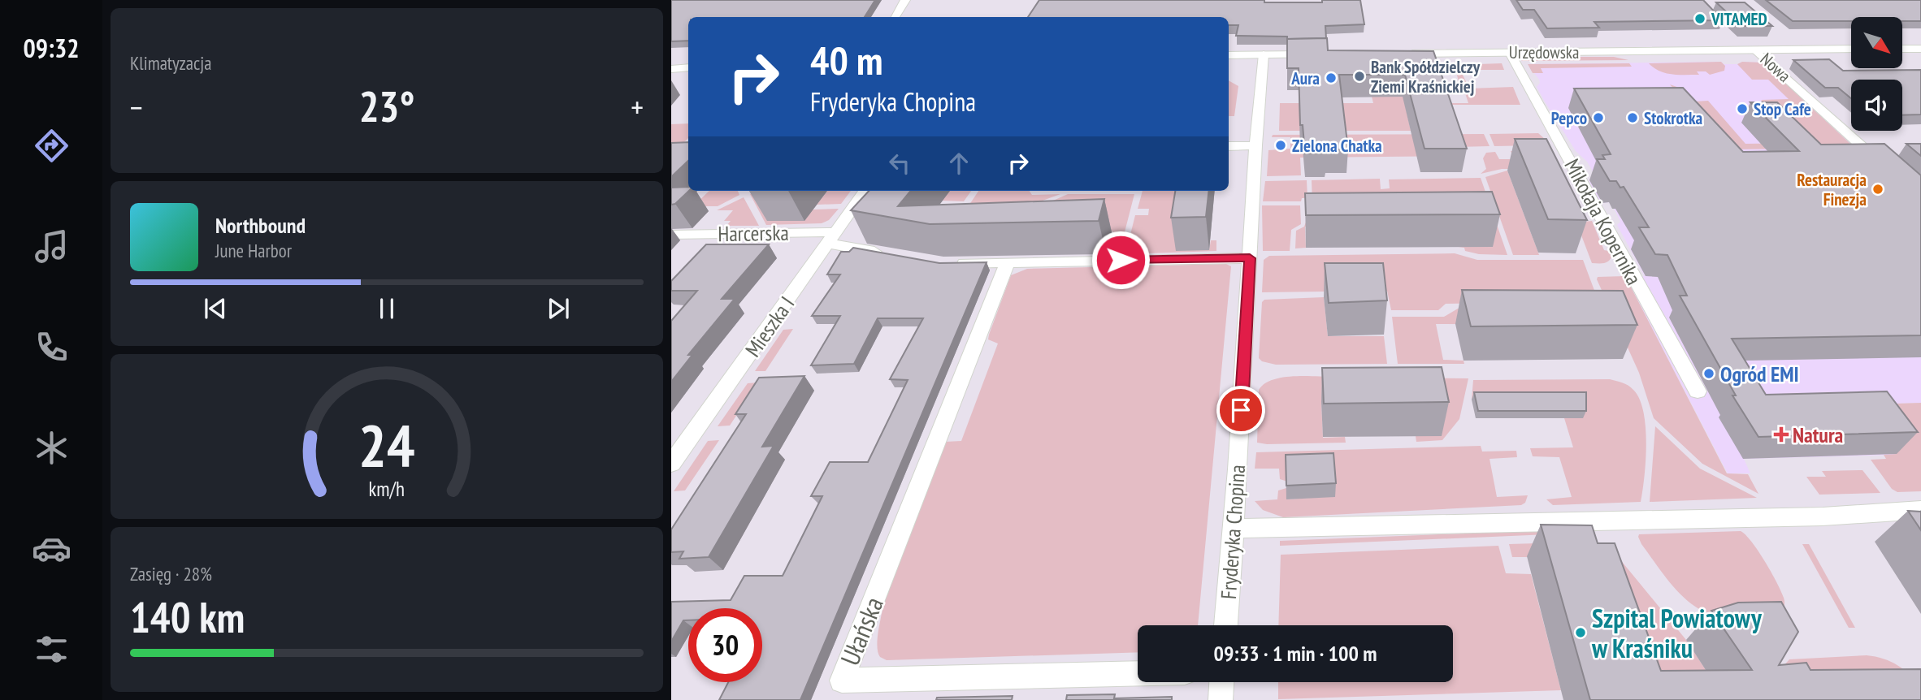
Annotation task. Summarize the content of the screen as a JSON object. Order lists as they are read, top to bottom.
{
  "streets": {
    "street": [
      "Urzędowska",
      "Nowa",
      "Mikołaja Kopernika",
      "Harcerska",
      "Mieszka I",
      "Fryderyka Chopina",
      "Ułańska"
    ]
  },
  "crossings": [
    ["Urzędowska", "Nowa"],
    ["Urzędowska", "Mikołaja Kopernika"],
    ["Harcerska", "Mieszka I"]
  ],
  "places": {
    "other": [
      "VITAMED",
      "Bank Spółdzielczy Ziemi Kraśnickiej",
      "Aura",
      "Stop Cafe",
      "Pepco",
      "Stokrotka",
      "Zielona Chatka",
      "Restauracja Finezja",
      "Ogród EMI",
      "Szpital Powiatowy w Kraśniku"
    ],
    "health": ["Natura"]
  },
  "north": "bottom right",
  "page": {
    "tabs": "09:32",
    "tile": [
      "Klimatyzacja",
      ["Zasięg · 28%", "140 km"]
    ],
    "turn": ["40 m", "Fryderyka Chopina"],
    "heat": ["−", "23°", "+"],
    "song": ["Northbound", "June Harbor"],
    "limit": "30",
    "trip": "09:33 · 1 min · 100 m",
    "gauge": ["24", "km/h"]
  }
}
